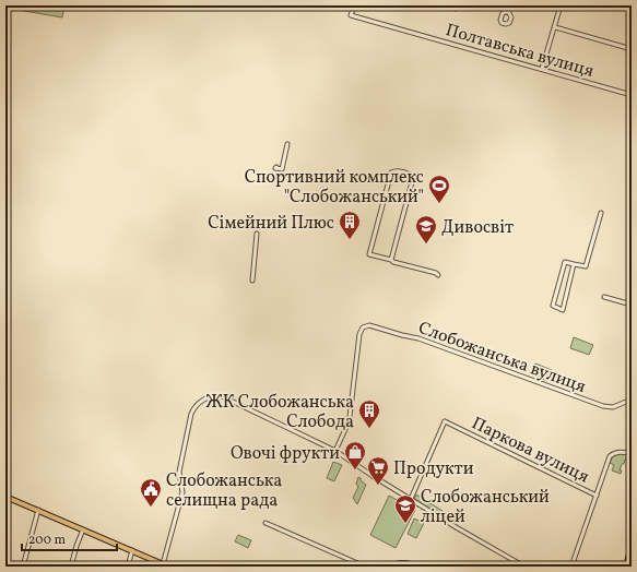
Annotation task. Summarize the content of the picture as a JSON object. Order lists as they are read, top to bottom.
{
  "streets": {
    "street": ["Полтавська вулиця", "Слобожанська вулиця", "Паркова вулиця"]
  },
  "places": {
    "sports": ["Спортивний комплекс \"Слобожанський\""],
    "building": ["Сімейний Плюс", "ЖК Слобожанська Слобода"],
    "school or university": ["Дивосвіт", "Слобожанський ліцей"],
    "shop": ["Овочі фрукти"],
    "supermarket": ["Продукти"],
    "public building": ["Слобожанська селищна рада"]
  },
  "scale_bar": "200 m"
}
